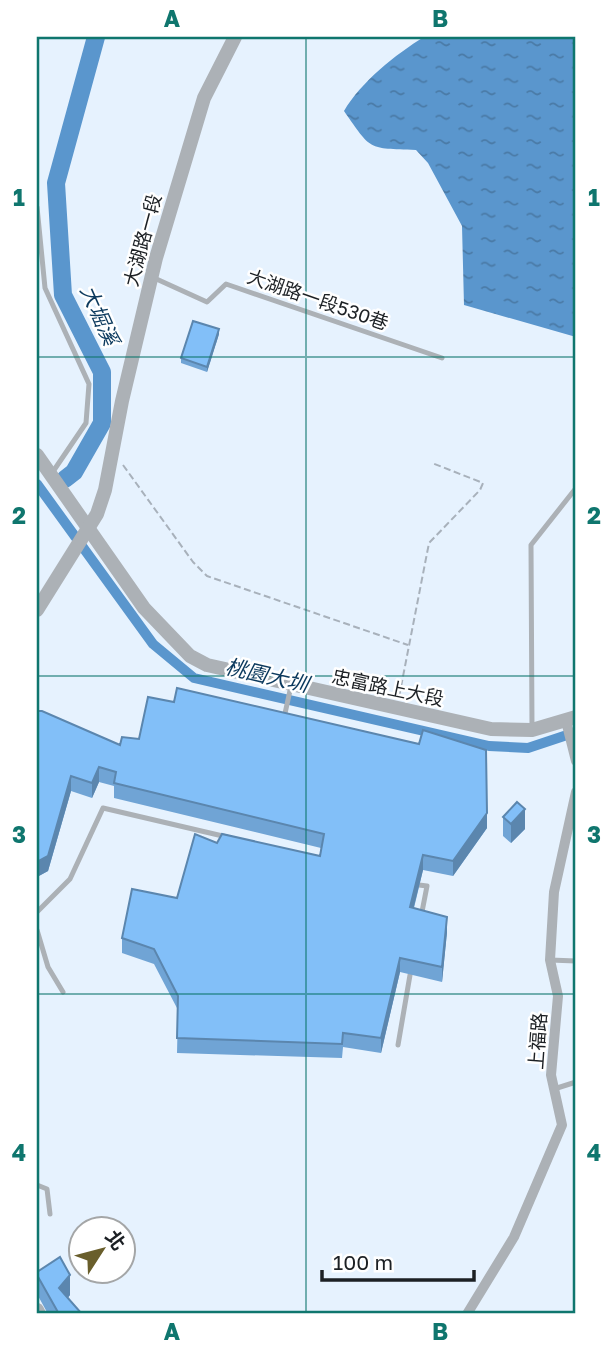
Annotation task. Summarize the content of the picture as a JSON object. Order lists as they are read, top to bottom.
{
  "streets": {
    "street": ["大湖路一段", "忠富路上大段", "上福路"],
    "lane": ["大湖路一段530巷"]
  },
  "crossings": [
    ["大湖路一段", "大湖路一段530巷"],
    ["大湖路一段", "忠富路上大段"]
  ],
  "water": ["大堀溪", "桃園大圳"],
  "scale_bar": "100 m",
  "north": "top right",
  "grid": {
    "columns": ["A", "B"],
    "rows": [
      "1",
      "2",
      "3",
      "4"
    ]
  }
}
